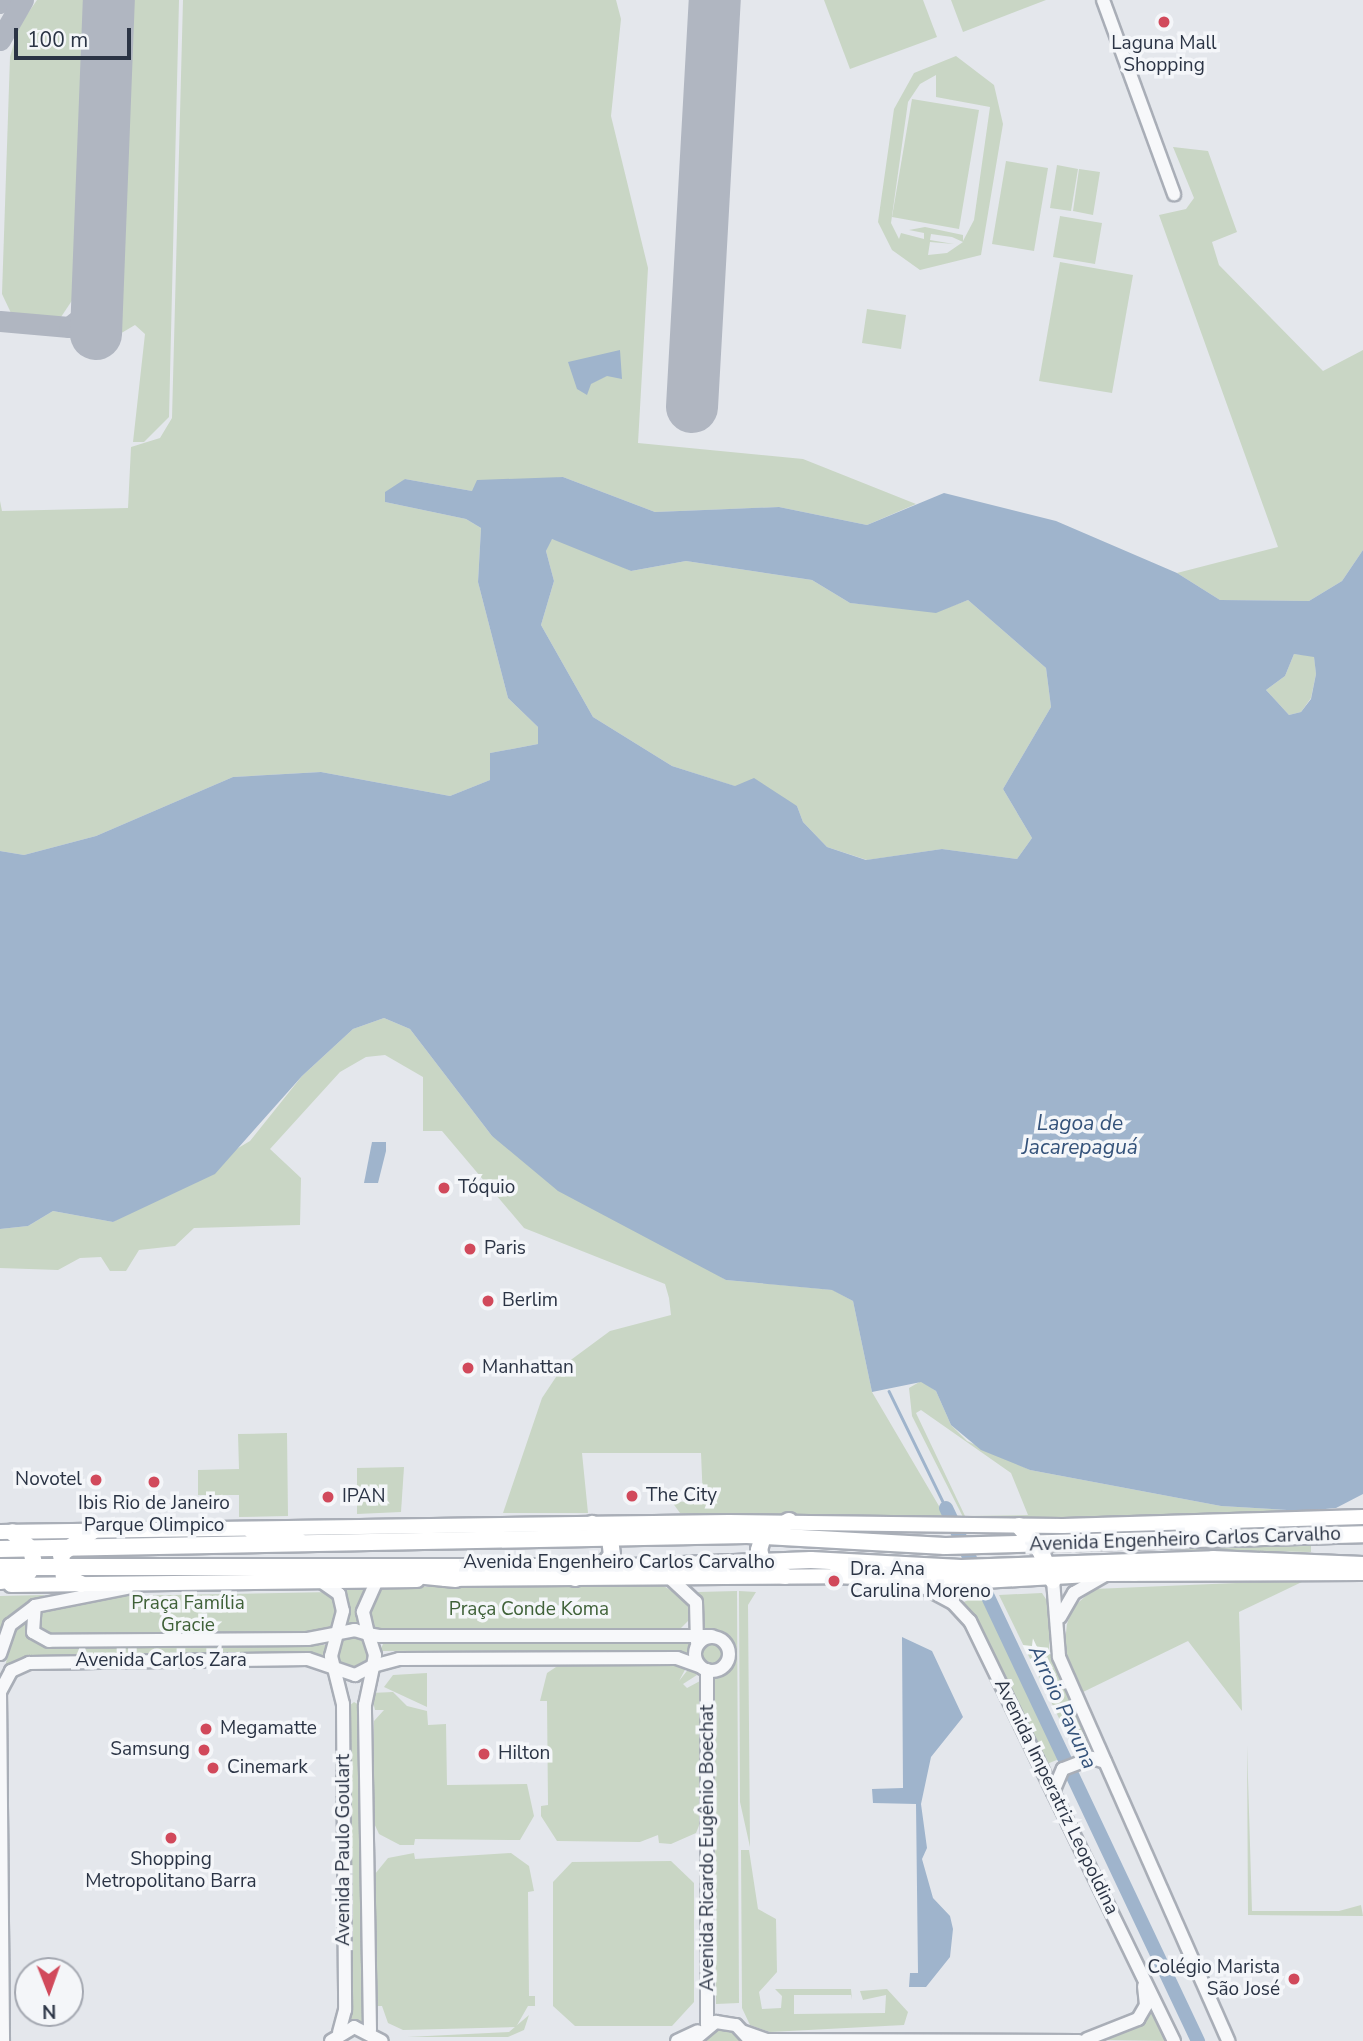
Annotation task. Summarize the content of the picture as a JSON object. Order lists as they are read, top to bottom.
{
  "streets": {
    "highway": ["Avenida Engenheiro Carlos Carvalho"],
    "street": [
      "Avenida Carlos Zara",
      "Avenida Imperatriz Leopoldina",
      "Avenida Ricardo Eugênio Boechat",
      "Avenida Paulo Goulart"
    ]
  },
  "crossings": [
    ["Avenida Engenheiro Carlos Carvalho", "Avenida Imperatriz Leopoldina"],
    ["Avenida Carlos Zara", "Avenida Paulo Goulart"]
  ],
  "water": ["Lagoa de Jacarepaguá", "Arroio Pavuna"],
  "parks": ["Praça Família Gracie", "Praça Conde Koma"],
  "places": [
    "Laguna Mall Shopping",
    "Tóquio",
    "Paris",
    "Berlim",
    "Manhattan",
    "Novotel",
    "Ibis Rio de Janeiro Parque Olimpico",
    "The City",
    "IPAN",
    "Dra. Ana Carulina Moreno",
    "Megamatte",
    "Samsung",
    "Hilton",
    "Cinemark",
    "Shopping Metropolitano Barra",
    "Colégio Marista São José"
  ],
  "scale_bar": "100 m",
  "north": "bottom"
}
